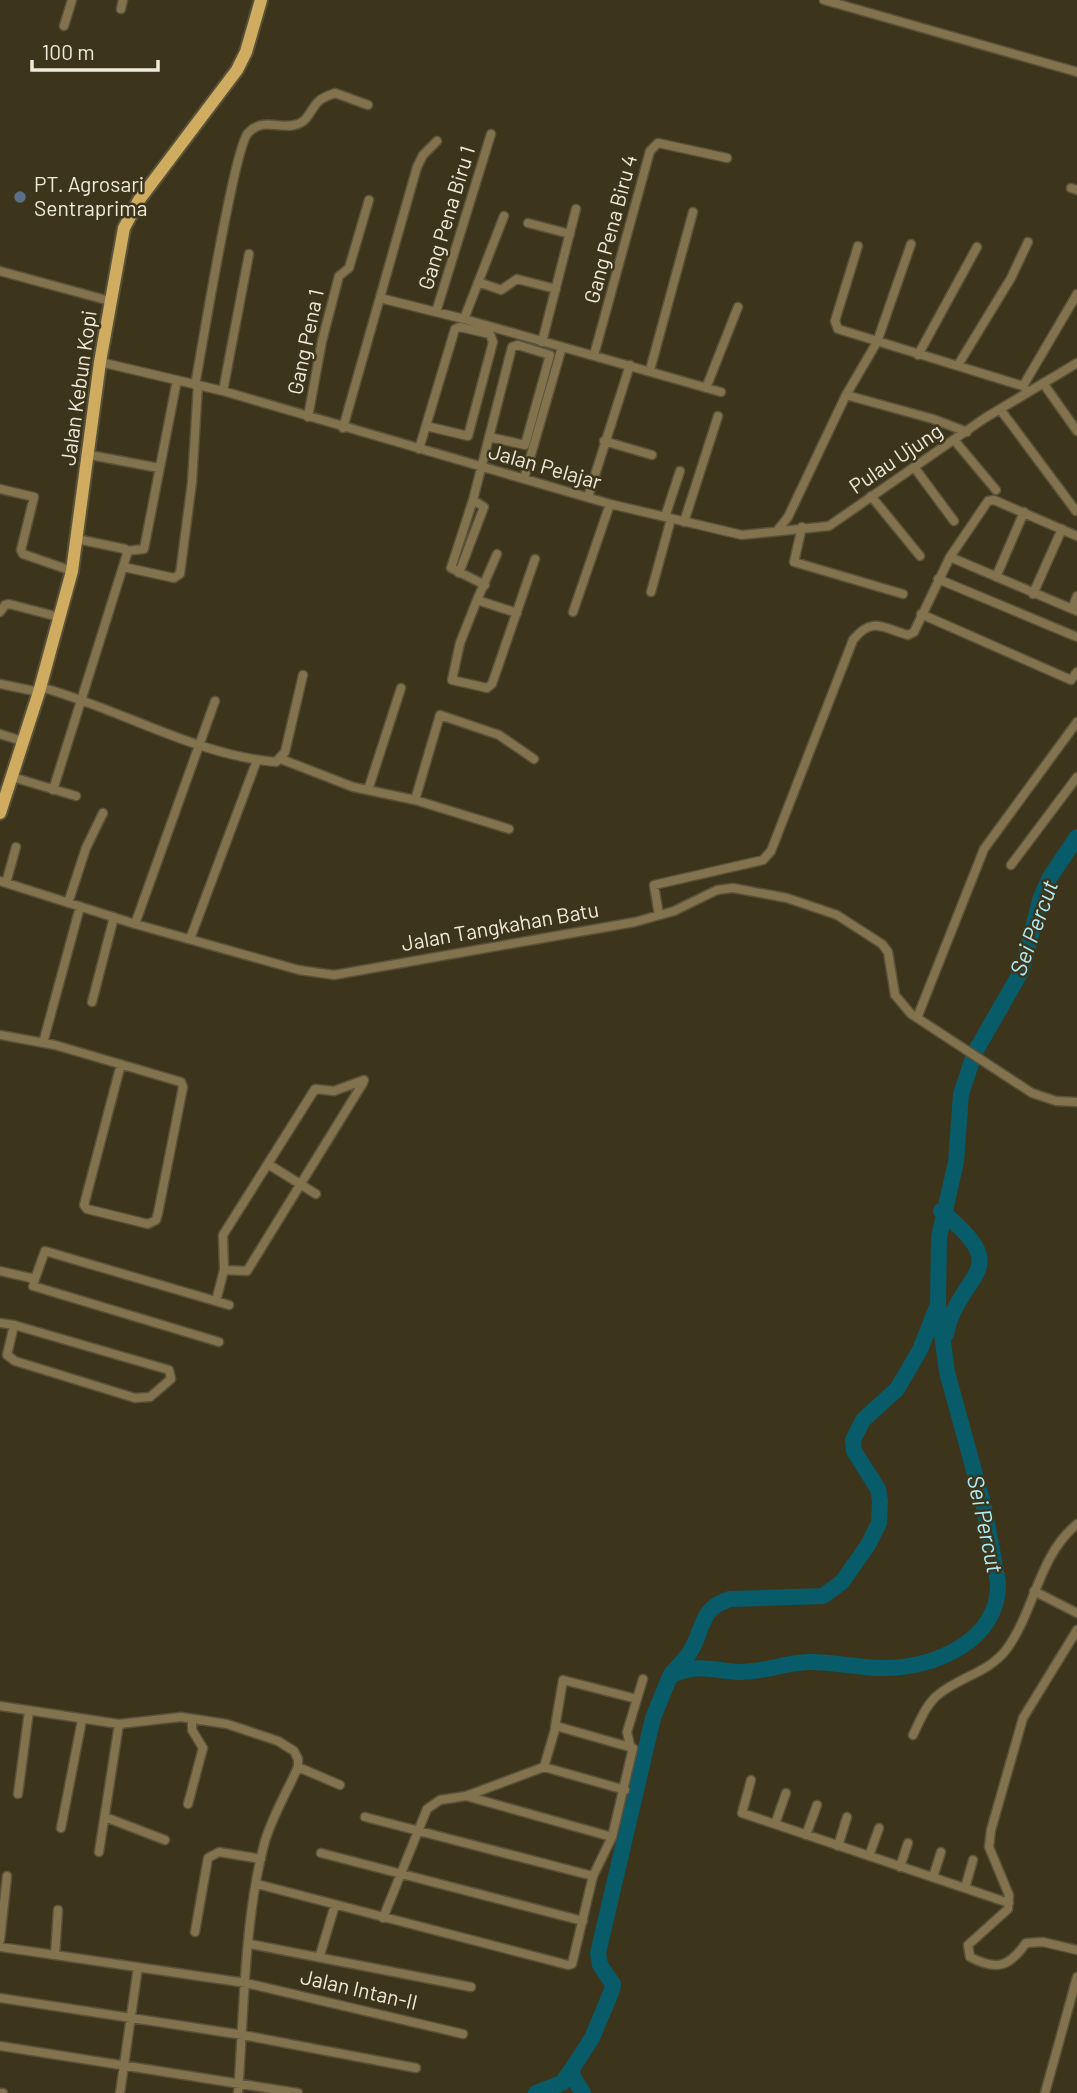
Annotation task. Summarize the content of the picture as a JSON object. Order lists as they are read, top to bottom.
{
  "streets": {
    "main road": ["Jalan Kebun Kopi"],
    "street": [
      "Gang Pena Biru 1",
      "Gang Pena Biru 4",
      "Gang Pena 1",
      "Pulau Ujung",
      "Jalan Pelajar",
      "Jalan Tangkahan Batu",
      "Jalan Intan-II"
    ]
  },
  "crossings": [
    ["Gang Pena 1", "Jalan Pelajar"],
    ["Jalan Kebun Kopi", "Jalan Pelajar"],
    ["Pulau Ujung", "Jalan Pelajar"]
  ],
  "water": ["Sei Percut"],
  "places": ["PT. Agrosari Sentraprima"],
  "scale_bar": "100 m"
}
